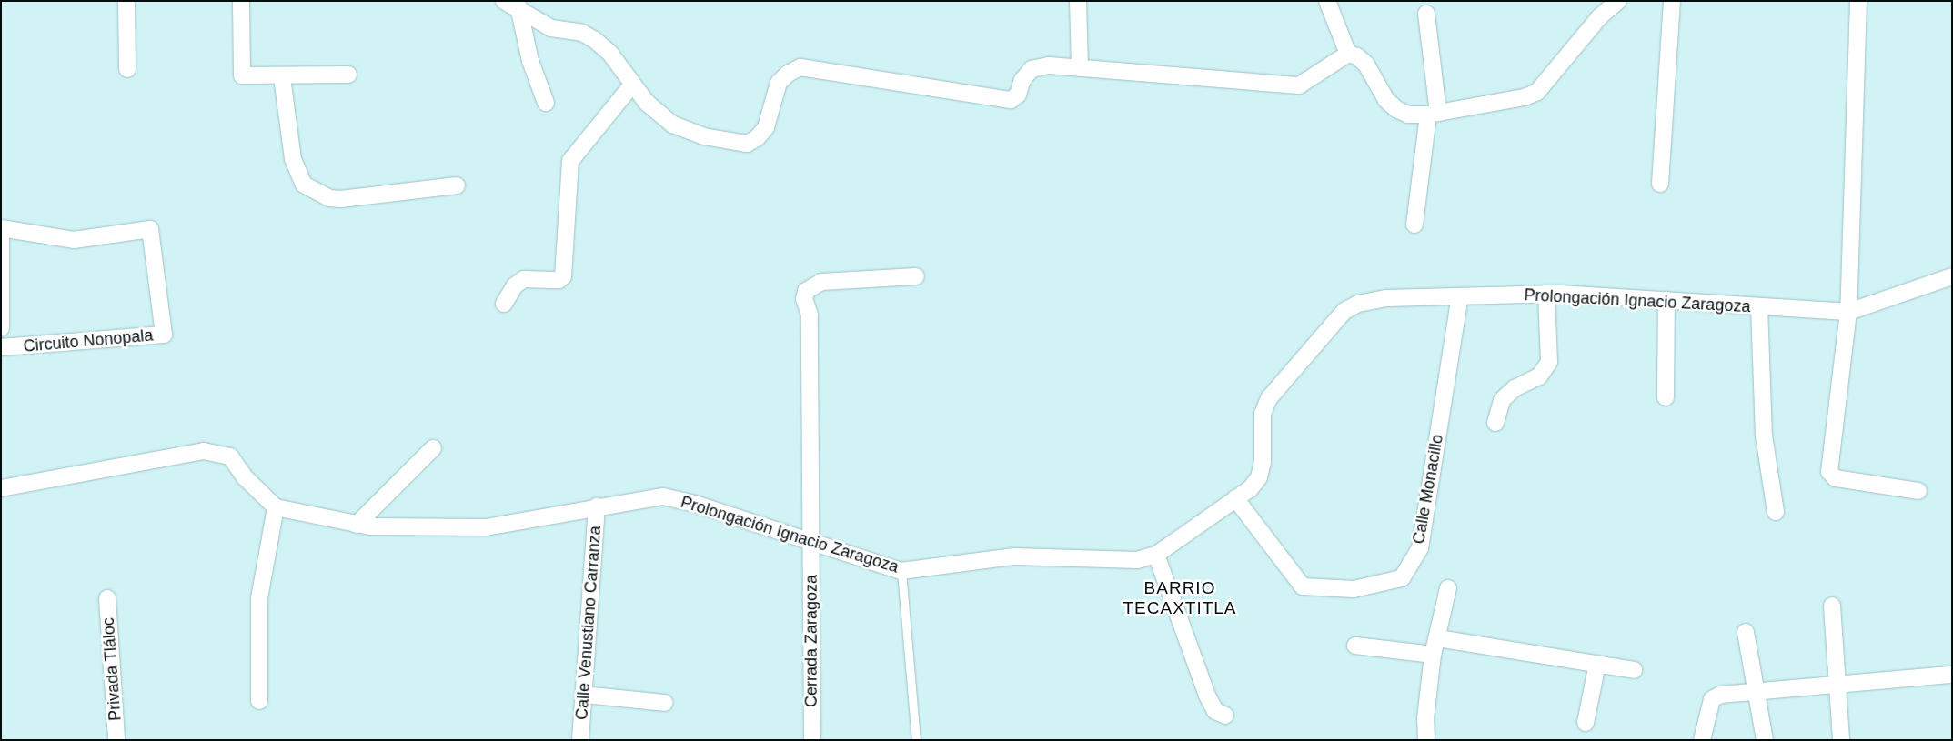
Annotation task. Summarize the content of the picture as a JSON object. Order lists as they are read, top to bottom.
{
  "streets": {
    "street": [
      "Prolongación Ignacio Zaragoza",
      "Circuito Nonopala",
      "Calle Monacillo",
      "Calle Venustiano Carranza",
      "Cerrada Zaragoza",
      "Privada Tláloc"
    ]
  },
  "crossings": [
    ["Prolongación Ignacio Zaragoza", "Calle Monacillo"],
    ["Prolongación Ignacio Zaragoza", "Calle Venustiano Carranza"],
    ["Prolongación Ignacio Zaragoza", "Cerrada Zaragoza"]
  ],
  "districts": ["BARRIO TECAXTITLA"]
}
